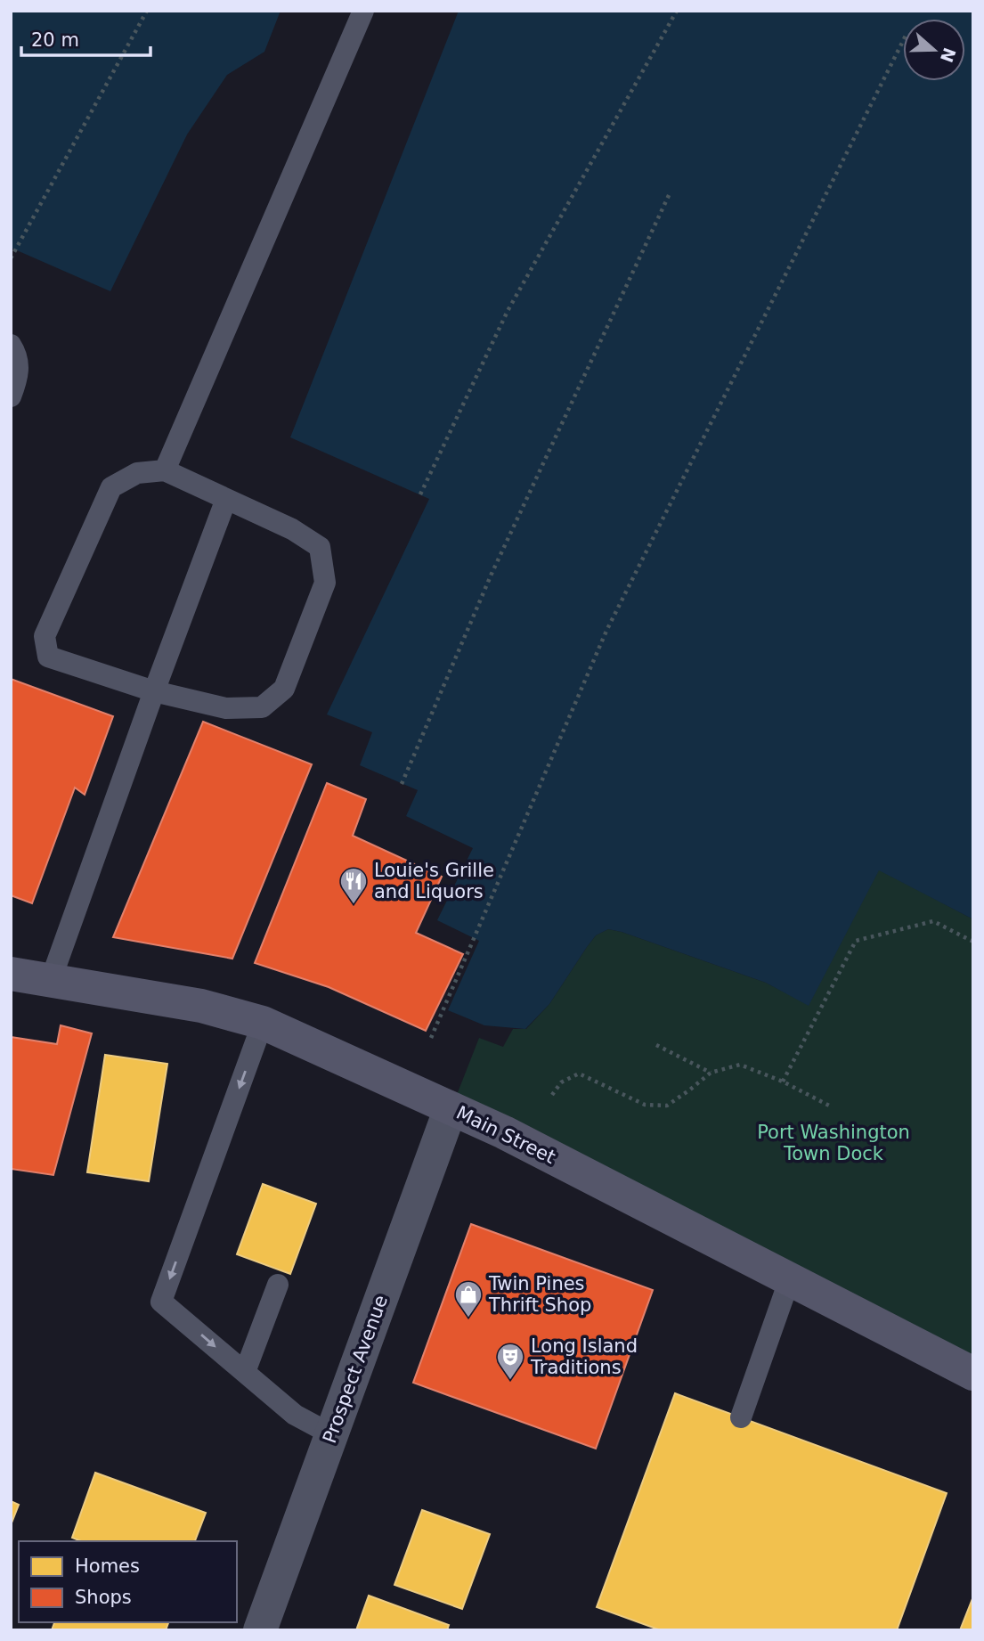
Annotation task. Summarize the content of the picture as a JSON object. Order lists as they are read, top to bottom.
{
  "streets": {
    "main road": ["Main Street"],
    "street": ["Prospect Avenue"]
  },
  "crossings": [
    ["Main Street", "Prospect Avenue"]
  ],
  "parks": ["Port Washington Town Dock"],
  "places": {
    "restaurant": ["Louie's Grille and Liquors"],
    "shop": ["Twin Pines Thrift Shop"],
    "theatre": ["Long Island Traditions"]
  },
  "legend": ["Homes", "Shops"],
  "scale_bar": "20 m",
  "north": "right"
}
